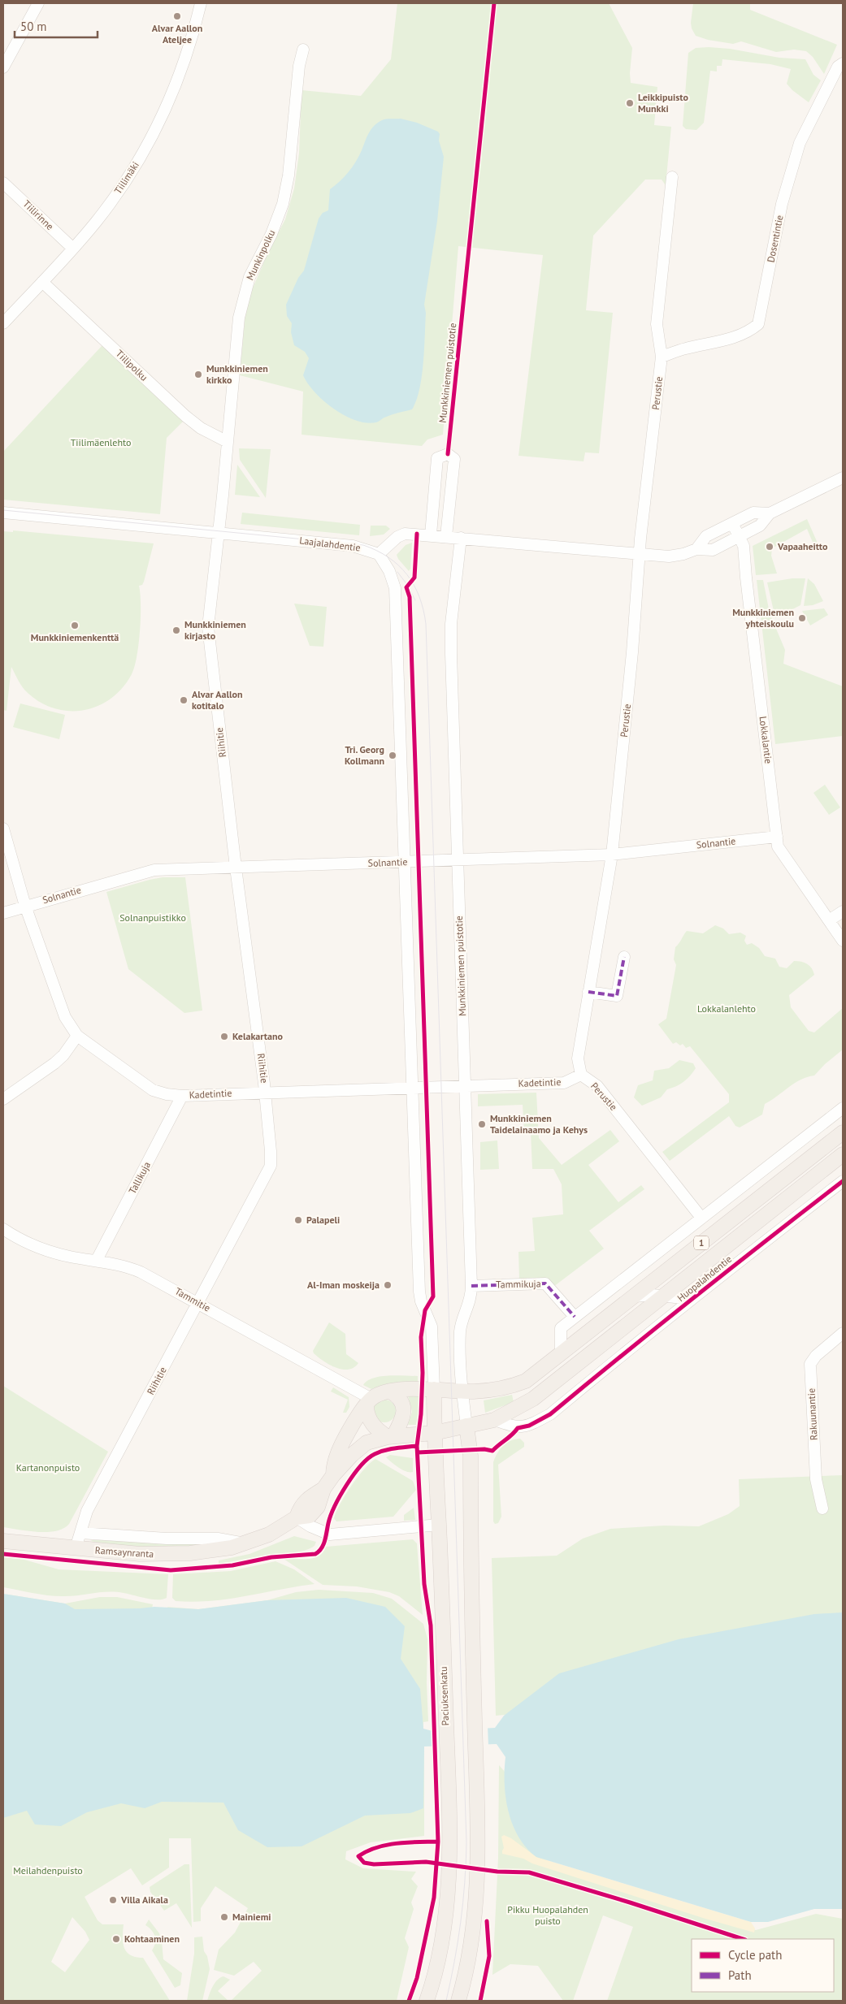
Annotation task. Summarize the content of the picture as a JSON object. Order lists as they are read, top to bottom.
{
  "streets": {
    "main road": [
      "1",
      "Huopalahdentie",
      "Ramsaynranta",
      "Paciuksenkatu"
    ],
    "street": [
      "Tiilimäki",
      "Tiilirinne",
      "Dosentintie",
      "Munkinpolku",
      "Tiilipolku",
      "Munkkiniemen puistotie",
      "Perustie",
      "Laajalahdentie",
      "Lokkalantie",
      "Riihitie",
      "Solnantie",
      "Kadetintie",
      "Tallikuja",
      "Tammikuja",
      "Tammitie",
      "Rakuunantie"
    ]
  },
  "crossings": [
    ["Tiilimäki", "Tiilirinne"],
    ["Tiilimäki", "Tiilipolku"],
    ["Dosentintie", "Perustie"],
    ["Munkinpolku", "Tiilipolku"],
    ["Munkinpolku", "Laajalahdentie"],
    ["Munkinpolku", "Riihitie"],
    ["Munkkiniemen puistotie", "Solnantie"],
    ["Munkkiniemen puistotie", "Kadetintie"],
    ["Munkkiniemen puistotie", "1"],
    ["Munkkiniemen puistotie", "Tammikuja"],
    ["Perustie", "Solnantie"],
    ["Perustie", "Kadetintie"],
    ["Laajalahdentie", "Riihitie"],
    ["Lokkalantie", "Solnantie"],
    ["Riihitie", "Solnantie"],
    ["Riihitie", "Kadetintie"],
    ["Riihitie", "Tammitie"],
    ["Riihitie", "Ramsaynranta"],
    ["Solnantie", "Kadetintie"],
    ["Kadetintie", "Tallikuja"],
    ["Tallikuja", "Tammitie"],
    ["1", "Huopalahdentie"],
    ["Huopalahdentie", "Ramsaynranta"],
    ["Huopalahdentie", "Paciuksenkatu"],
    ["Tammitie", "Ramsaynranta"],
    ["Ramsaynranta", "Paciuksenkatu"]
  ],
  "parks": [
    "Tiilimäenlehto",
    "Solnanpuistikko",
    "Lokkalanlehto",
    "Kartanonpuisto",
    "Meilahdenpuisto",
    "Pikku Huopalahden puisto"
  ],
  "places": [
    "Alvar Aallon Ateljee",
    "Leikkipuisto Munkki",
    "Munkkiniemen kirkko",
    "Vapaaheitto",
    "Munkkiniemen yhteiskoulu",
    "Munkkiniemenkenttä",
    "Munkkiniemen kirjasto",
    "Alvar Aallon kotitalo",
    "Tri. Georg Kollmann",
    "Kelakartano",
    "Munkkiniemen Taidelainaamo ja Kehys",
    "Palapeli",
    "Al-Iman moskeija",
    "Villa Aikala",
    "Mainiemi",
    "Kohtaaminen"
  ],
  "legend": ["Cycle path", "Path"],
  "scale_bar": "50 m"
}
